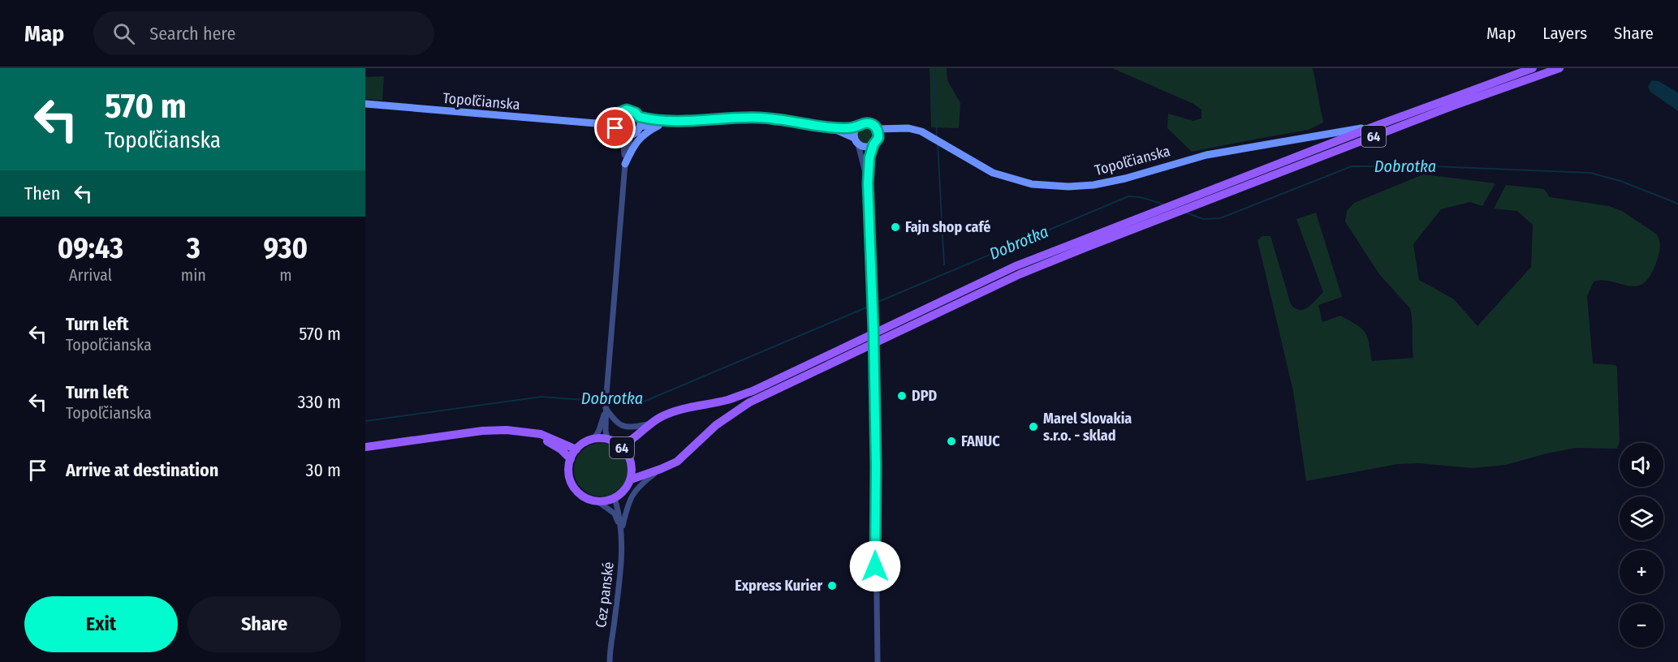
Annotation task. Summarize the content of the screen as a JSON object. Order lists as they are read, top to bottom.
{
  "streets": {
    "main road": ["64"],
    "street": ["Topoľčianska", "Cez panské"]
  },
  "crossings": [
    ["Topoľčianska", "64"]
  ],
  "water": ["Dobrotka"],
  "places": [
    "Fajn shop café",
    "DPD",
    "Marel Slovakia s.r.o. - sklad",
    "FANUC",
    "Express Kurier"
  ],
  "page": {
    "header": "Map",
    "search": "Search here",
    "nav": ["Map", "Layers", "Share"],
    "turn": ["570 m", "Topoľčianska"],
    "then": "Then",
    "eta": [
      "09:43",
      "Arrival",
      "3",
      "min",
      "930",
      "m"
    ],
    "list": [
      {
        "name": "Turn left",
        "note": "Topoľčianska",
        "value": "570 m"
      },
      {
        "name": "Turn left",
        "note": "Topoľčianska",
        "value": "330 m"
      },
      {
        "name": "Arrive at destination",
        "value": "30 m"
      }
    ],
    "map_buttons": ["+", "−"],
    "buttons": ["Exit", "Share"]
  }
}
